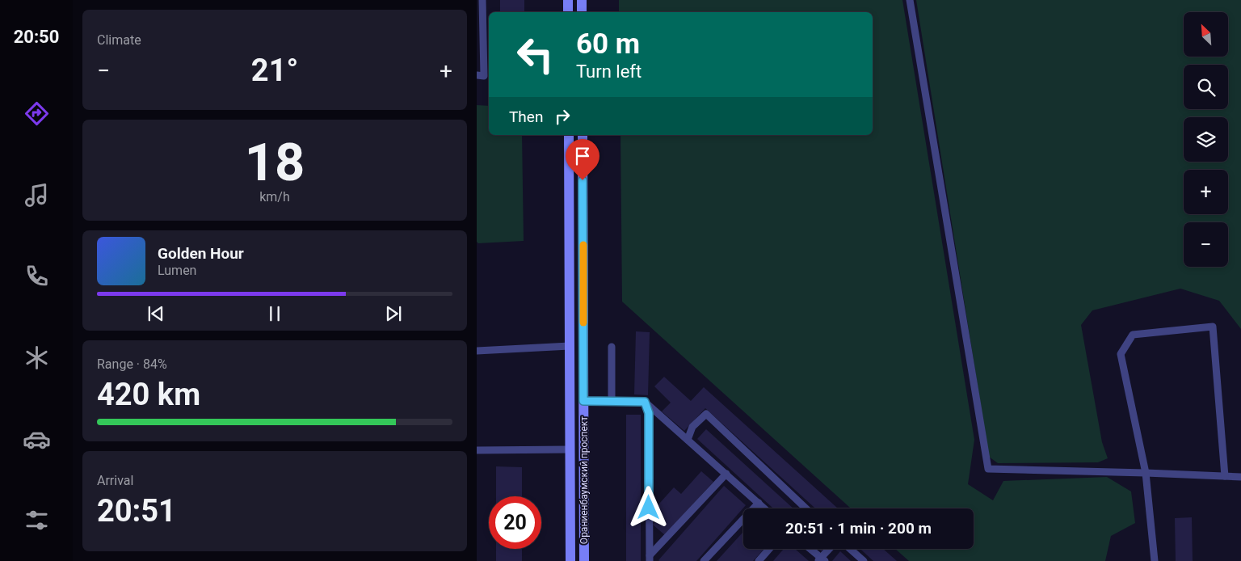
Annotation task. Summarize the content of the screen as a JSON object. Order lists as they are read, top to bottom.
{
  "streets": {
    "main road": ["Ораниенбаумский проспект"]
  },
  "north": "top left",
  "page": {
    "tabs": "20:50",
    "tile": [
      "Climate",
      ["18", "km/h"],
      ["Range · 84%", "420 km"],
      ["Arrival", "20:51"]
    ],
    "map_buttons": ["+", "−"],
    "turn": ["60 m", "Turn left"],
    "heat": ["−", "21°", "+"],
    "then": "Then",
    "song": ["Golden Hour", "Lumen"],
    "limit": "20",
    "trip": "20:51 · 1 min · 200 m"
  }
}
